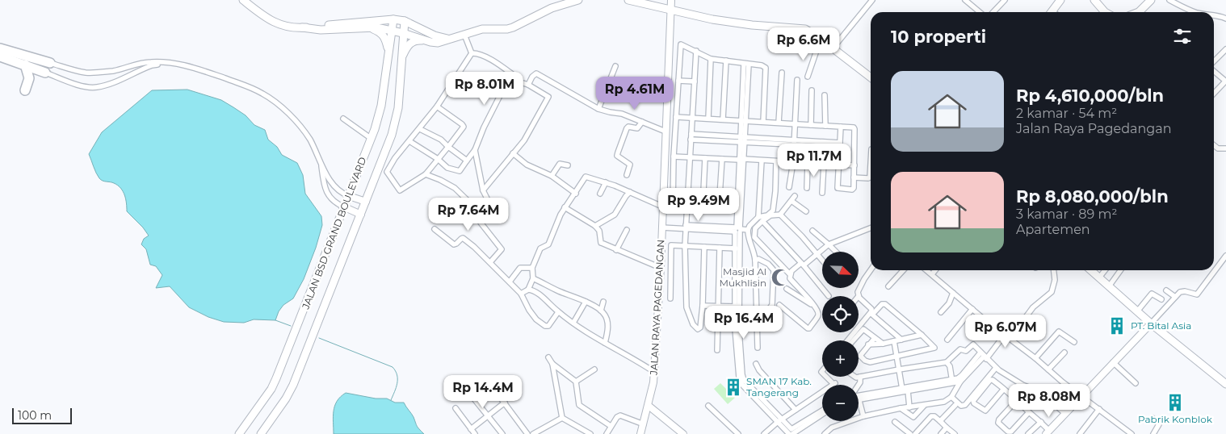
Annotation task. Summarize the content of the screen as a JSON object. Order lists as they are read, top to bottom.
{
  "streets": {
    "main road": ["JALAN BSD GRAND BOULEVARD"],
    "street": ["JALAN RAYA PAGEDANGAN"]
  },
  "places": {
    "mosque": ["Masjid Al Mukhlisin"],
    "building": ["PT. Bital Asia", "SMAN 17 Kab. Tangerang", "Pabrik Konblok"]
  },
  "scale_bar": "100 m",
  "north": "bottom right",
  "page": {
    "heading": "10 properti",
    "price": [
      "Rp 6.6M",
      "Rp 8.01M",
      "Rp 4.61M",
      "Rp 11.7M",
      "Rp 9.49M",
      "Rp 7.64M",
      "Rp 16.4M",
      "Rp 6.07M",
      "Rp 14.4M",
      "Rp 8.08M"
    ],
    "list": [
      {
        "name": "Rp 4,610,000/bln",
        "note": "2 kamar · 54 m² · Jalan Raya Pagedangan"
      },
      {
        "name": "Rp 8,080,000/bln",
        "note": "3 kamar · 89 m² · Apartemen"
      }
    ],
    "map_buttons": ["+", "−"],
    "scale": "100 m"
  }
}
